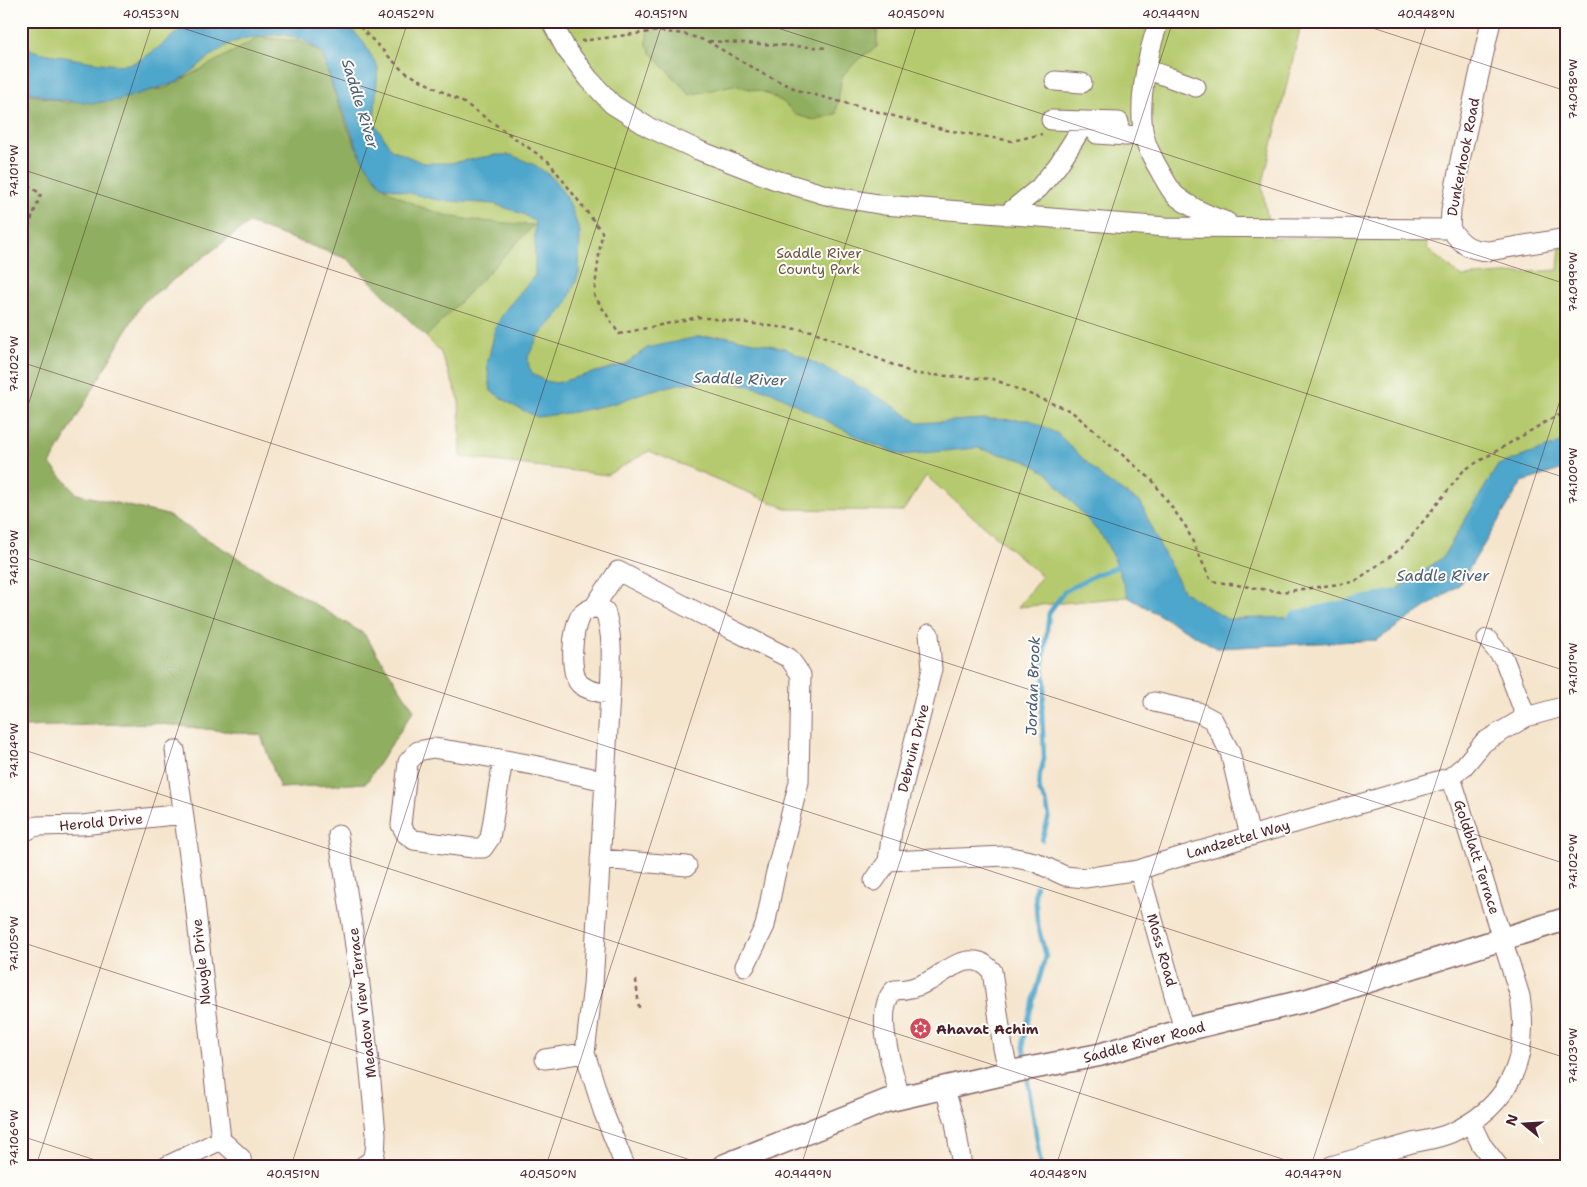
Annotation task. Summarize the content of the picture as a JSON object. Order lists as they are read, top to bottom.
{
  "streets": {
    "main road": ["Saddle River Road"],
    "street": [
      "Dunkerhook Road",
      "Debruin Drive",
      "Herold Drive",
      "Landzettel Way",
      "Goldblatt Terrace",
      "Moss Road",
      "Naugle Drive",
      "Meadow View Terrace"
    ]
  },
  "crossings": [
    ["Debruin Drive", "Landzettel Way"],
    ["Herold Drive", "Naugle Drive"],
    ["Landzettel Way", "Goldblatt Terrace"],
    ["Landzettel Way", "Moss Road"],
    ["Goldblatt Terrace", "Saddle River Road"],
    ["Moss Road", "Saddle River Road"]
  ],
  "water": ["Saddle River", "Jordan Brook"],
  "parks": ["Saddle River County Park"],
  "places": {
    "synagogue": ["Ahavat Achim"]
  },
  "north": "left",
  "coordinates": [
    "40.953°N",
    "40.952°N",
    "40.951°N",
    "40.950°N",
    "40.949°N",
    "40.948°N",
    "74.098°W",
    "74.101°W",
    "74.099°W",
    "74.102°W",
    "74.100°W",
    "74.103°W",
    "74.104°W",
    "74.105°W",
    "74.106°W",
    "40.947°N"
  ]
}
